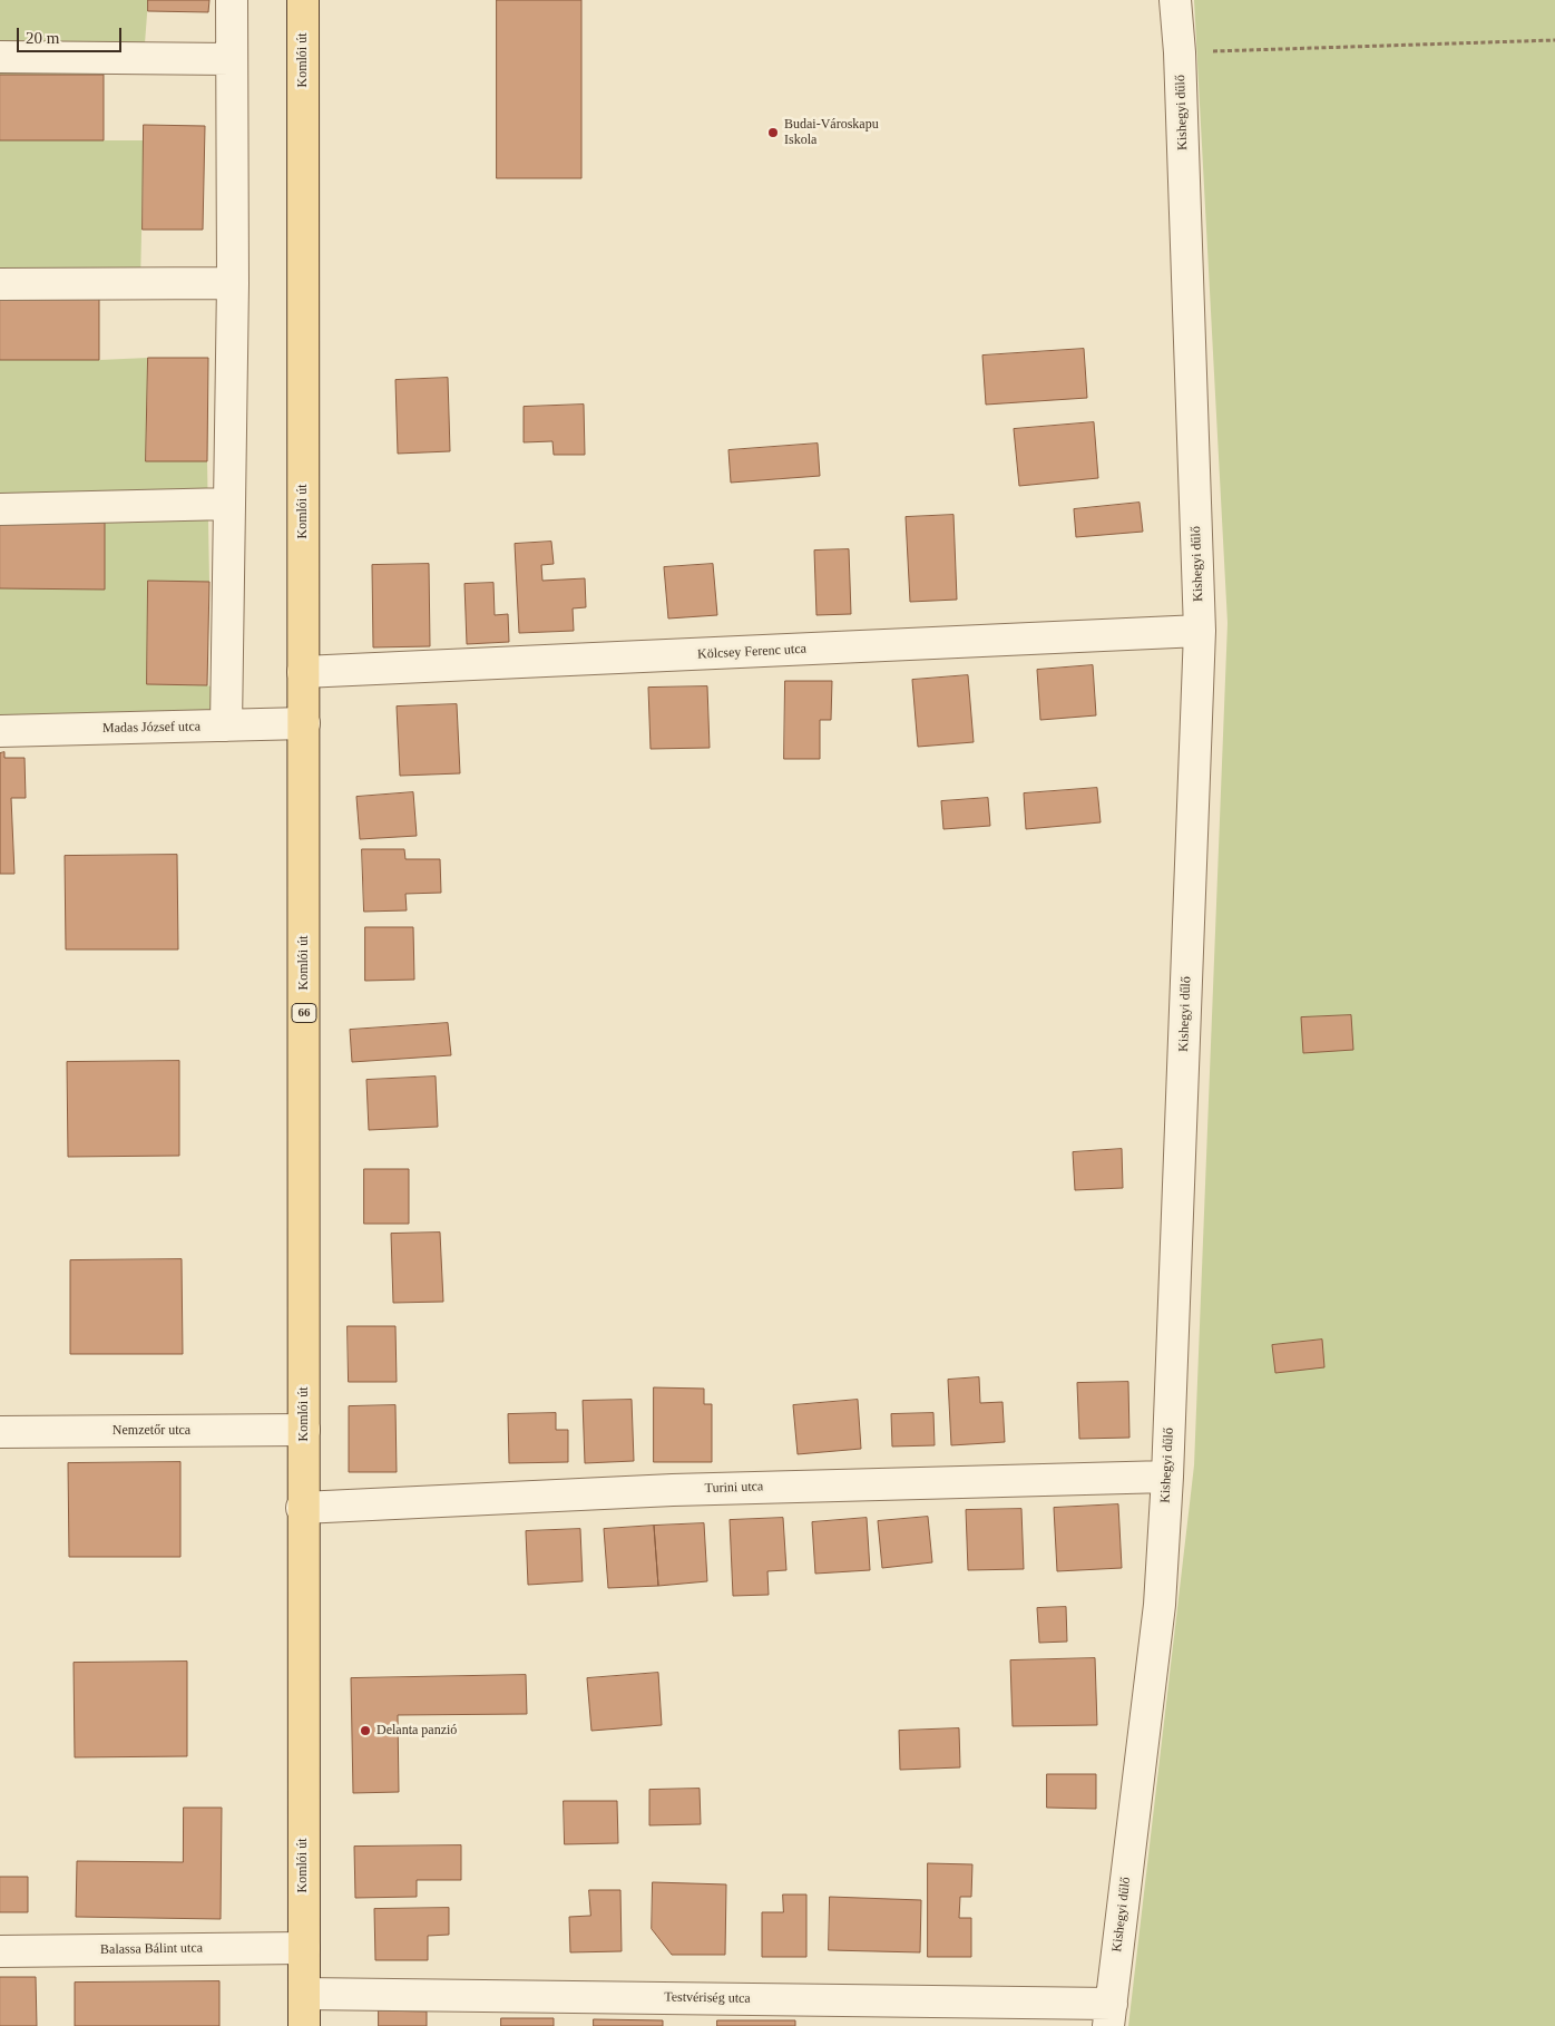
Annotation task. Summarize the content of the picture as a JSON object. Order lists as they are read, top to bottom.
{
  "streets": {
    "main road": ["Komlói út", "66"],
    "street": [
      "Kishegyi dűlő",
      "Kölcsey Ferenc utca",
      "Madas József utca",
      "Nemzetőr utca",
      "Turini utca",
      "Balassa Bálint utca",
      "Testvériség utca"
    ]
  },
  "crossings": [
    ["Komlói út", "Kölcsey Ferenc utca"],
    ["Komlói út", "Madas József utca"],
    ["Komlói út", "Nemzetőr utca"],
    ["Komlói út", "Turini utca"],
    ["Komlói út", "Balassa Bálint utca"],
    ["Komlói út", "Testvériség utca"],
    ["Kishegyi dűlő", "Kölcsey Ferenc utca"],
    ["Kishegyi dűlő", "Turini utca"],
    ["Kishegyi dűlő", "Testvériség utca"]
  ],
  "places": ["Budai-Városkapu Iskola", "Delanta panzió"],
  "scale_bar": "20 m"
}
